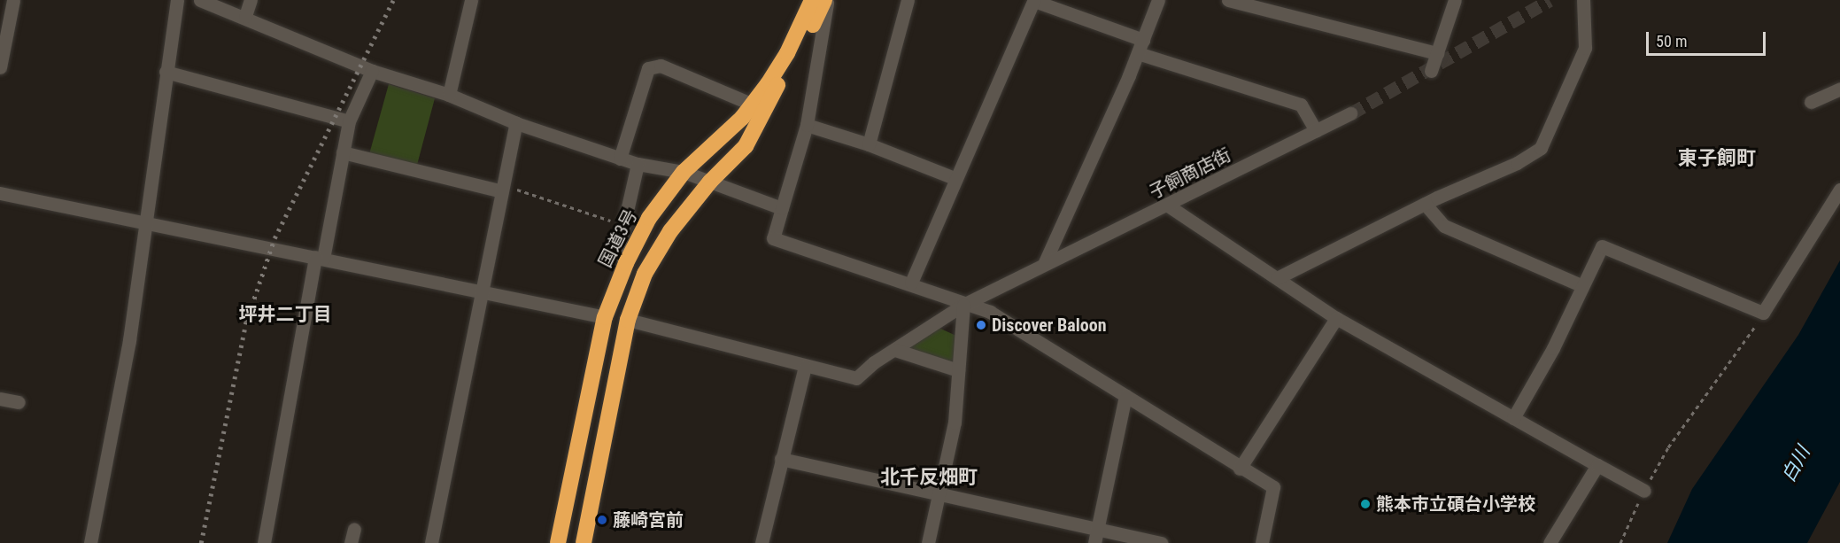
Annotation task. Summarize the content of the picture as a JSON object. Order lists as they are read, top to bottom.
{
  "streets": {
    "highway": ["国道3号"],
    "street": ["子飼商店街"]
  },
  "districts": ["東子飼町", "坪井二丁目", "北千反畑町"],
  "water": ["白川"],
  "places": ["Discover Baloon", "熊本市立碩台小学校", "藤崎宮前"],
  "scale_bar": "50 m"
}
